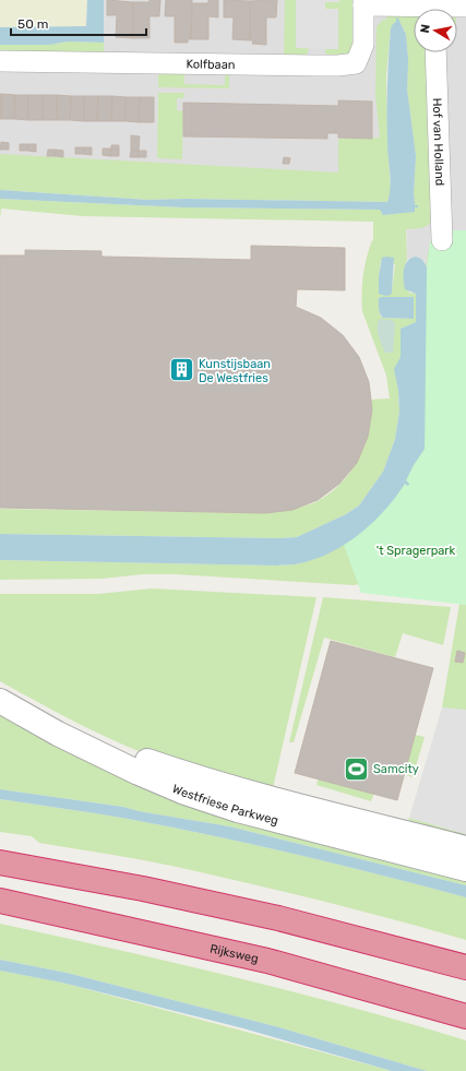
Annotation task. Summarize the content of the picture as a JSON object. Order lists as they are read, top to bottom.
{
  "streets": {
    "highway": ["Rijksweg"],
    "street": ["Kolfbaan", "Hof van Holland", "Westfriese Parkweg"]
  },
  "parks": ["'t Spragerpark"],
  "places": {
    "building": ["Kunstijsbaan De Westfries"],
    "sports": ["Samcity"]
  },
  "scale_bar": "50 m",
  "north": "left"
}
